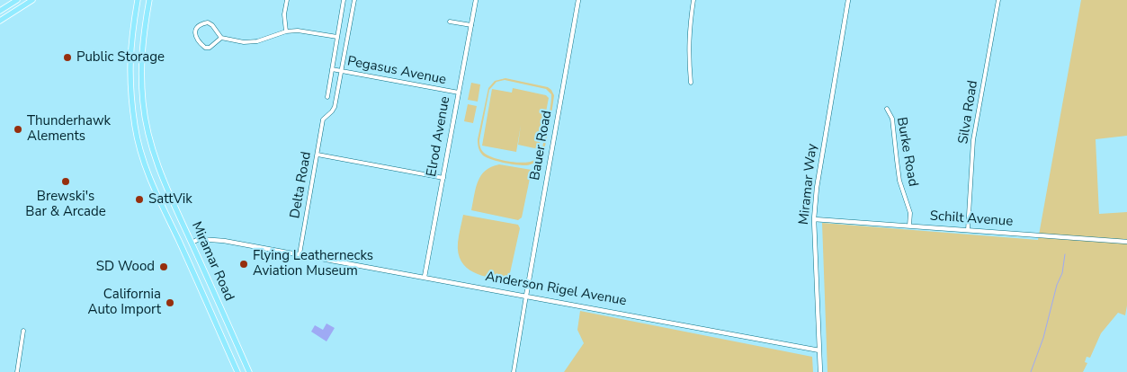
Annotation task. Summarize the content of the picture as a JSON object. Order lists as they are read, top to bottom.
{
  "streets": {
    "main road": ["Miramar Road"],
    "street": [
      "Pegasus Avenue",
      "Silva Road",
      "Elrod Avenue",
      "Bauer Road",
      "Burke Road",
      "Miramar Way",
      "Delta Road",
      "Schilt Avenue",
      "Anderson Rigel Avenue"
    ]
  },
  "crossings": [
    ["Pegasus Avenue", "Elrod Avenue"],
    ["Pegasus Avenue", "Delta Road"],
    ["Silva Road", "Schilt Avenue"],
    ["Elrod Avenue", "Anderson Rigel Avenue"],
    ["Bauer Road", "Anderson Rigel Avenue"],
    ["Burke Road", "Schilt Avenue"],
    ["Miramar Way", "Schilt Avenue"],
    ["Miramar Way", "Anderson Rigel Avenue"],
    ["Delta Road", "Anderson Rigel Avenue"],
    ["Miramar Road", "Anderson Rigel Avenue"]
  ],
  "places": [
    "Public Storage",
    "Thunderhawk Alements",
    "Brewski's Bar & Arcade",
    "SattVik",
    "Flying Leathernecks Aviation Museum",
    "SD Wood",
    "California Auto Import"
  ]
}
